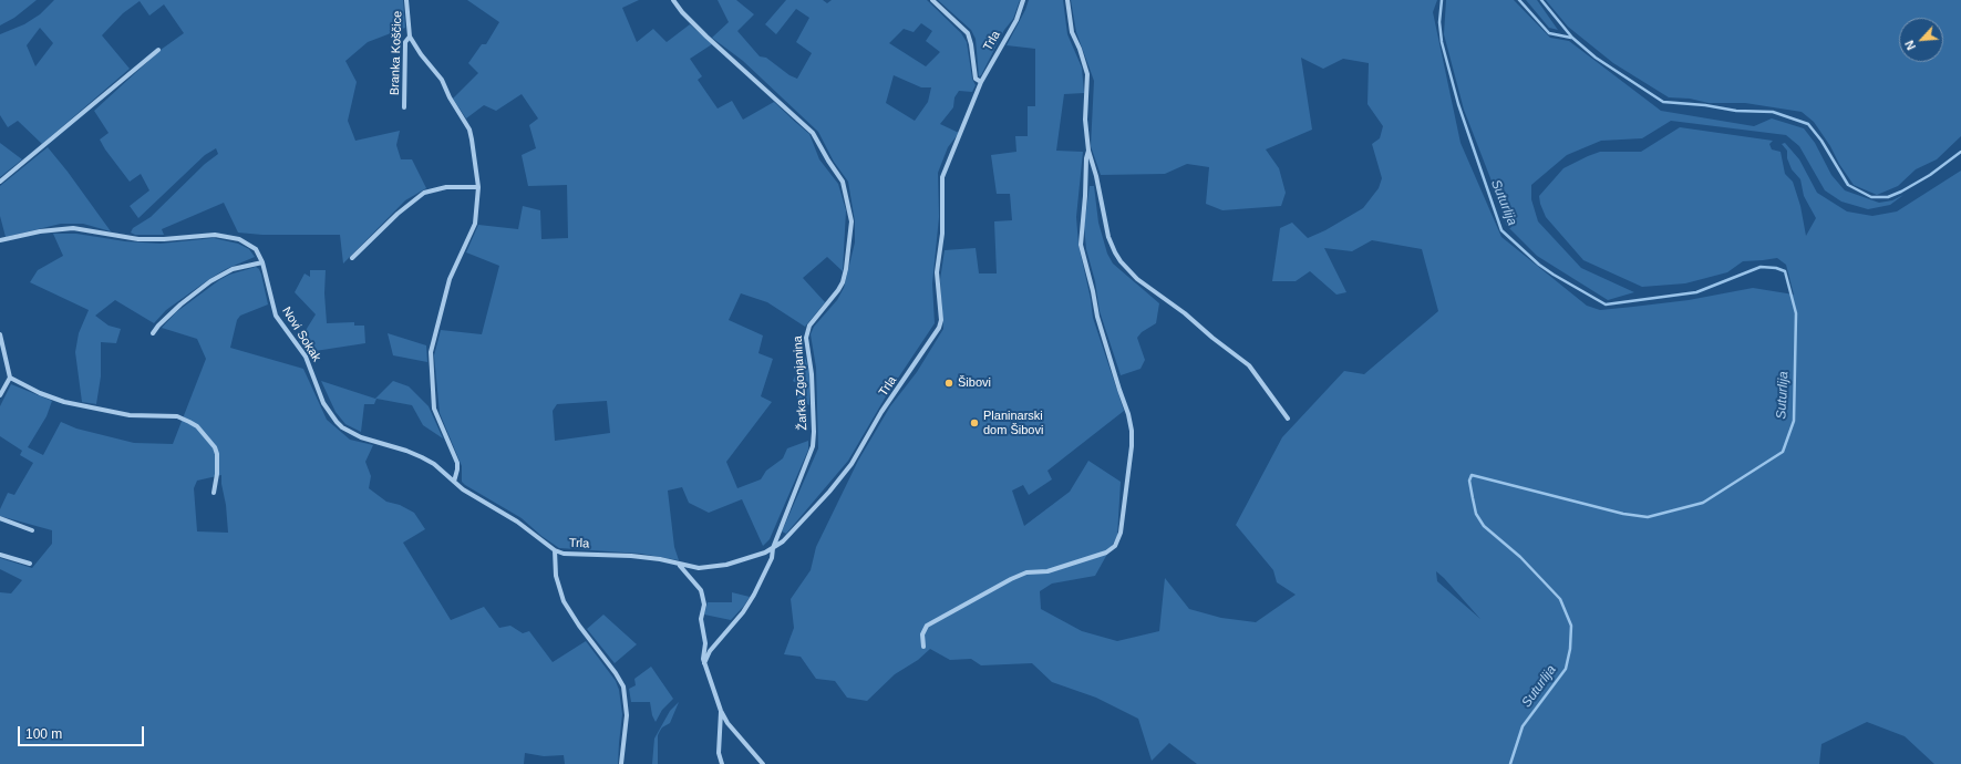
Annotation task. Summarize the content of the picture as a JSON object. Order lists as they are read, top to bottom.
{
  "streets": {
    "street": [
      "Trla",
      "Branka Koščice",
      "Novi Sokak",
      "Žarka Zgonjanina"
    ]
  },
  "crossings": [
    ["Trla", "Novi Sokak"],
    ["Trla", "Žarka Zgonjanina"]
  ],
  "water": ["Suturlija"],
  "places": ["Šibovi", "Planinarski dom Šibovi"],
  "scale_bar": "100 m",
  "north": "bottom left"
}
